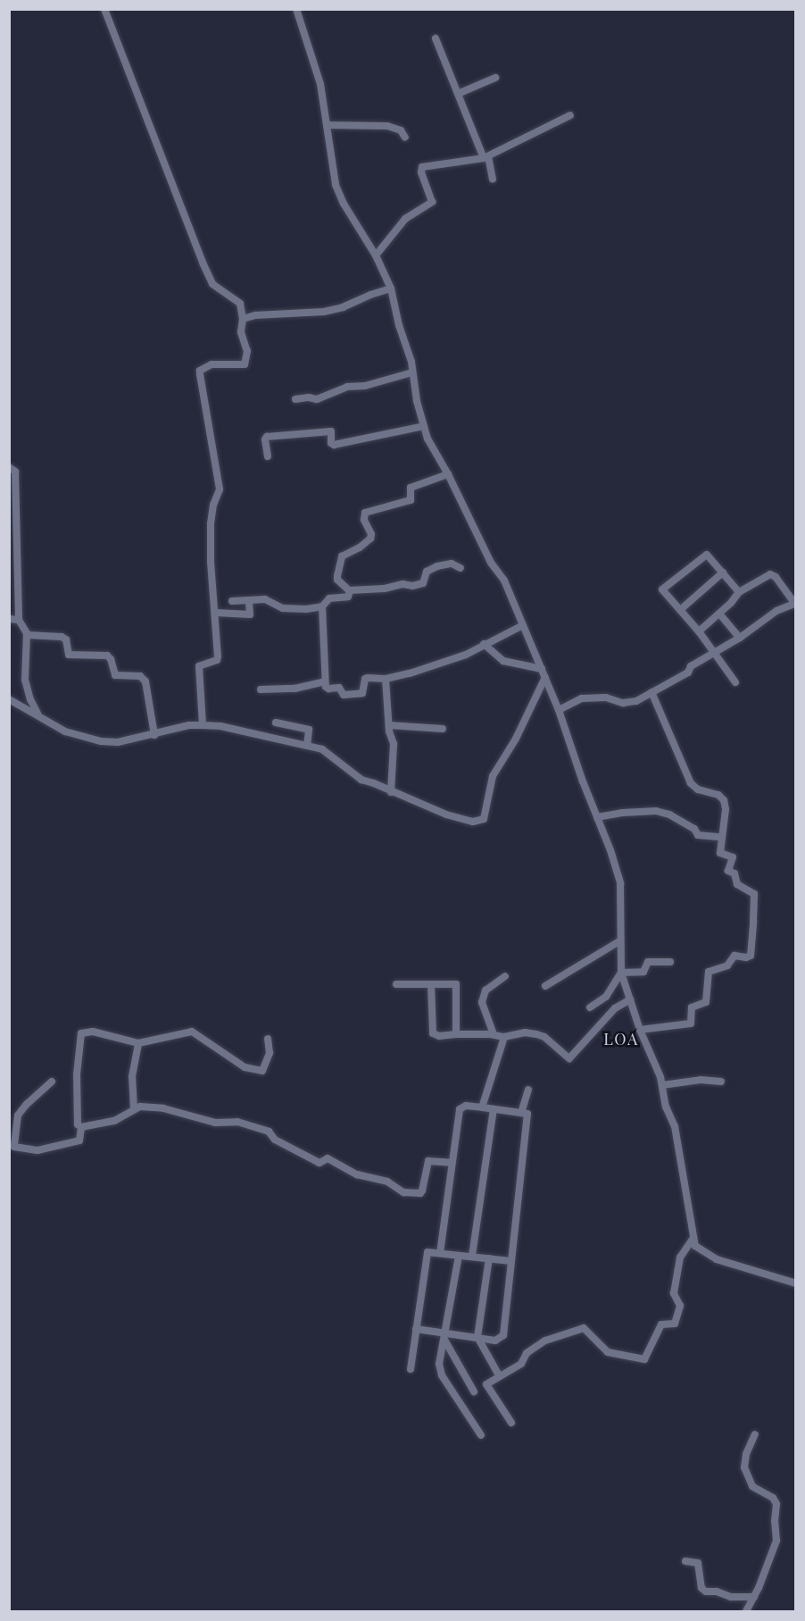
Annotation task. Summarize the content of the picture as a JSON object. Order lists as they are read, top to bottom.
{
  "districts": ["LOA"]
}
